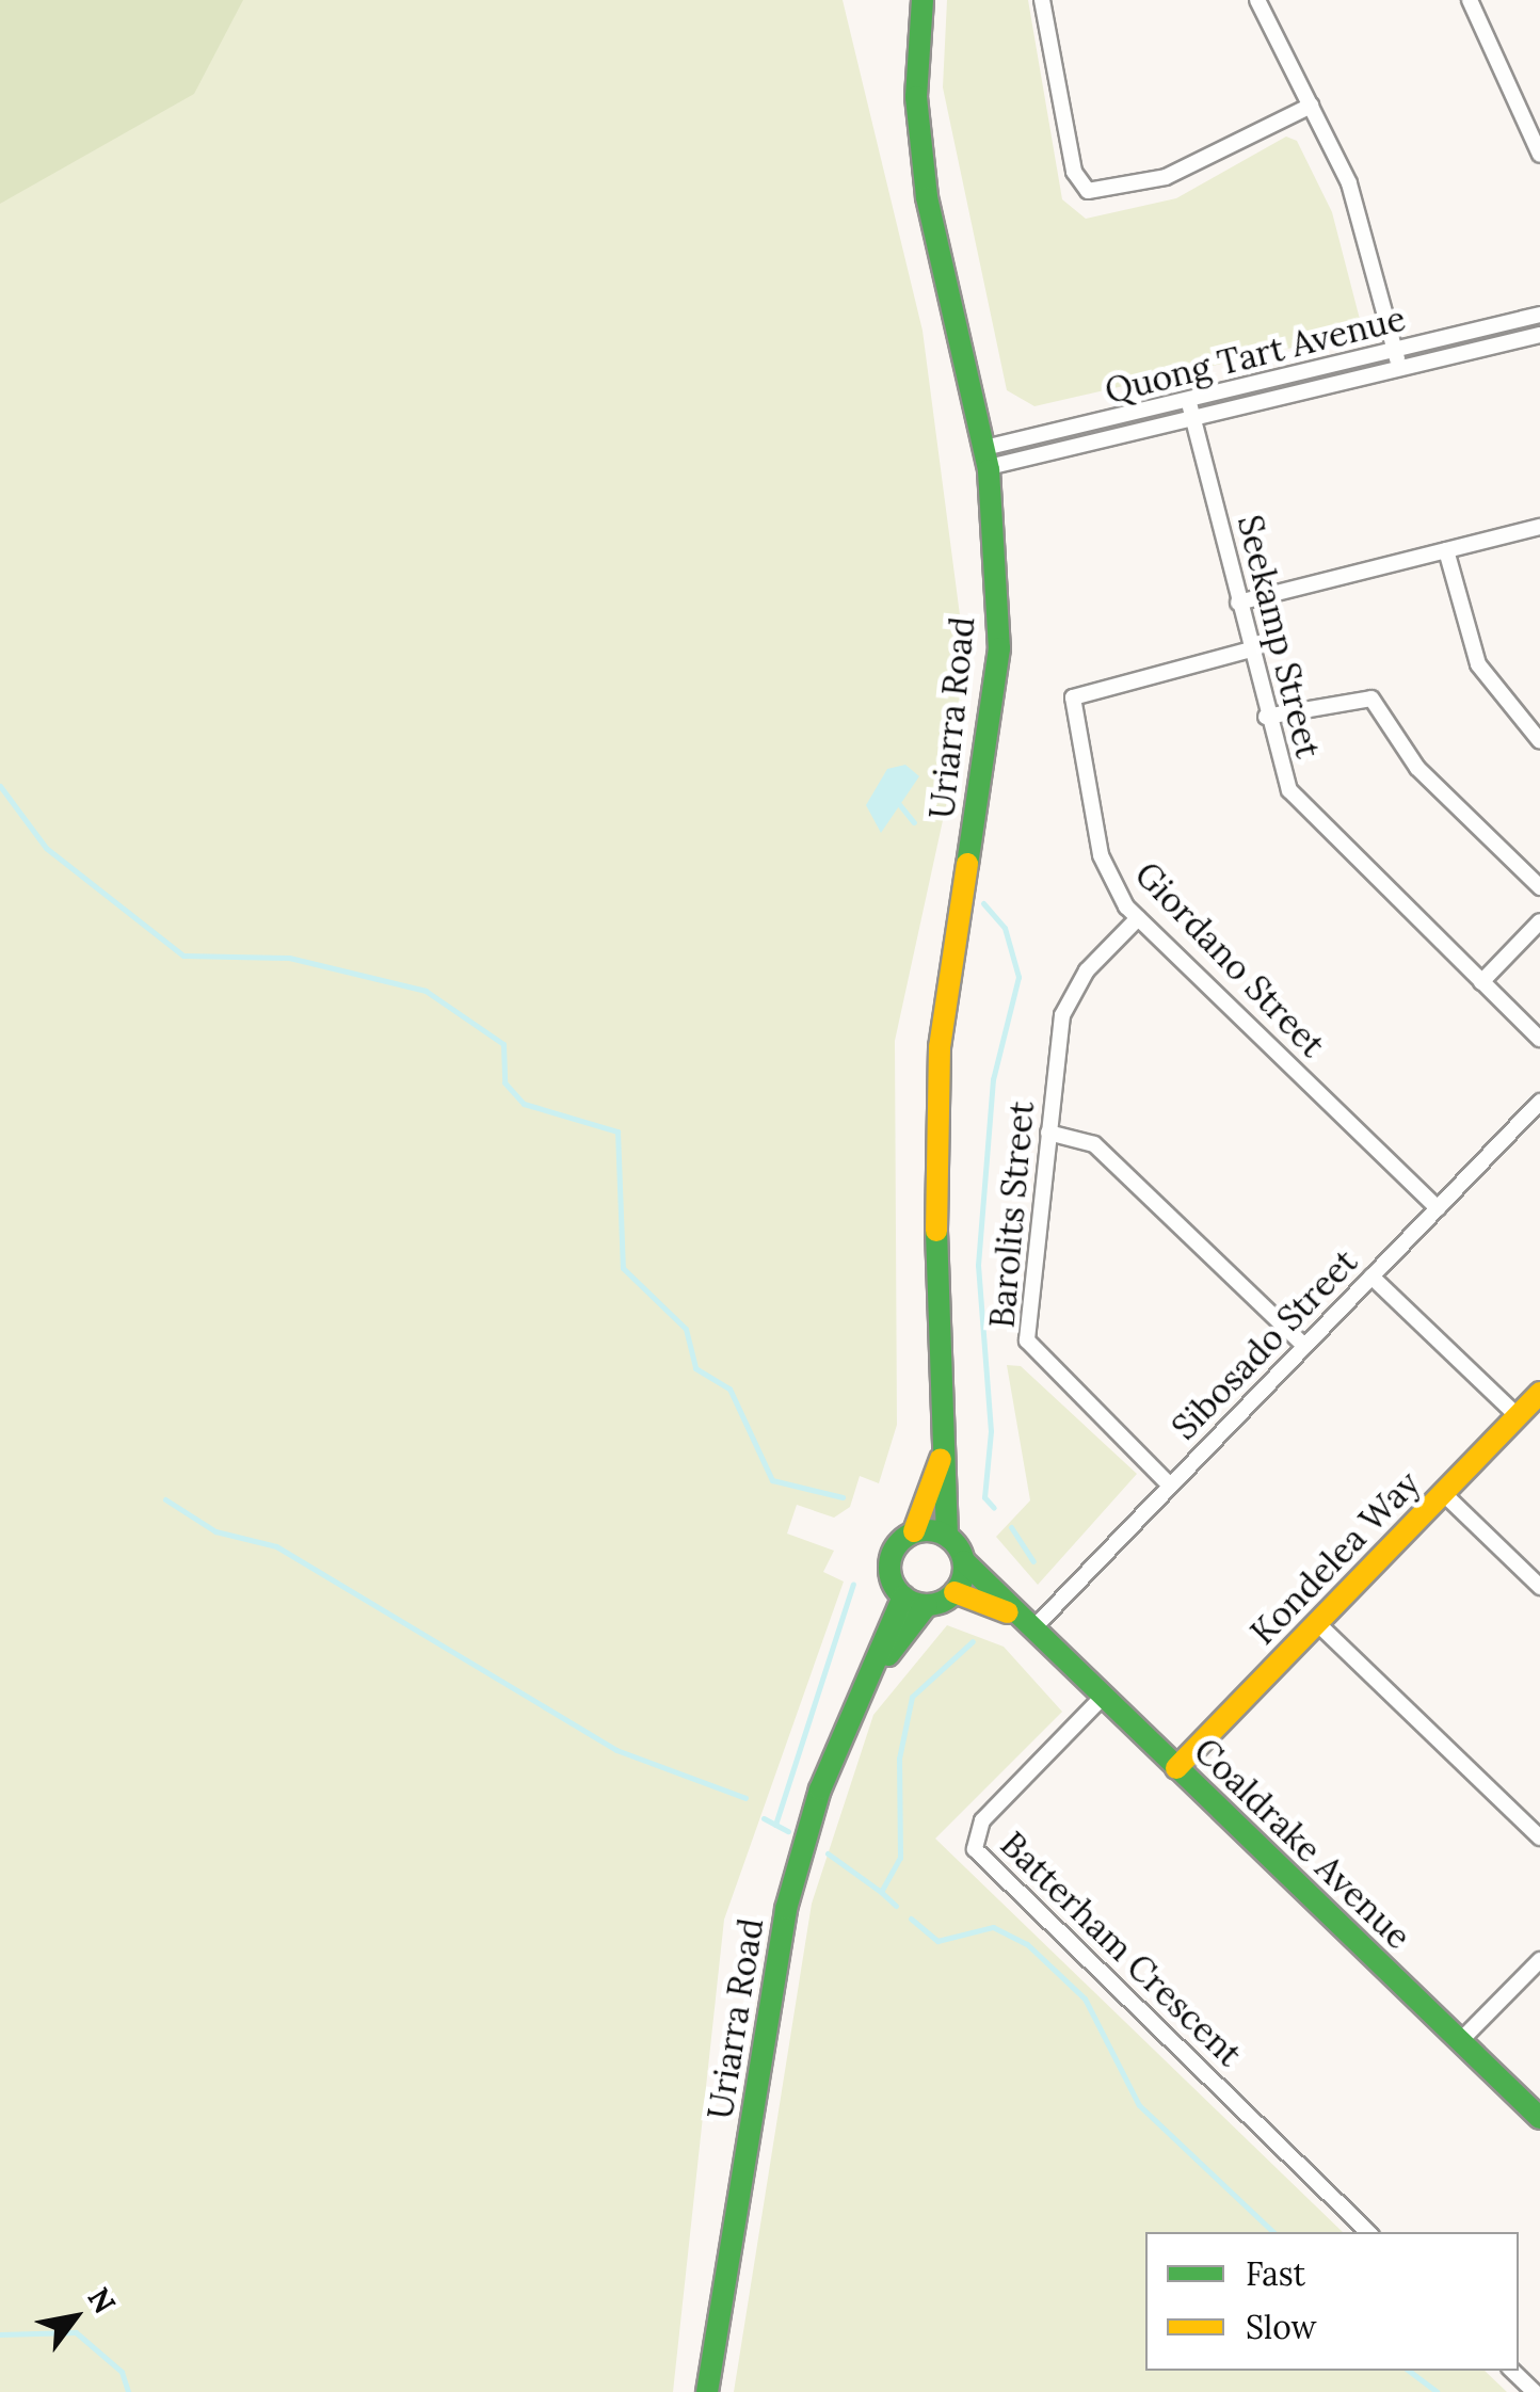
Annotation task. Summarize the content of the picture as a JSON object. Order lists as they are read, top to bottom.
{
  "streets": {
    "street": [
      "Quong Tart Avenue",
      "Seekamp Street",
      "Uriarra Road",
      "Giordano Street",
      "Barolits Street",
      "Sibosado Street",
      "Kondelea Way",
      "Coaldrake Avenue",
      "Batterham Crescent"
    ]
  },
  "crossings": [
    ["Quong Tart Avenue", "Seekamp Street"],
    ["Quong Tart Avenue", "Uriarra Road"],
    ["Seekamp Street", "Giordano Street"],
    ["Uriarra Road", "Coaldrake Avenue"],
    ["Giordano Street", "Barolits Street"],
    ["Giordano Street", "Sibosado Street"],
    ["Barolits Street", "Sibosado Street"],
    ["Sibosado Street", "Coaldrake Avenue"],
    ["Kondelea Way", "Coaldrake Avenue"],
    ["Coaldrake Avenue", "Batterham Crescent"]
  ],
  "legend": ["Fast", "Slow"],
  "north": "top right"
}
